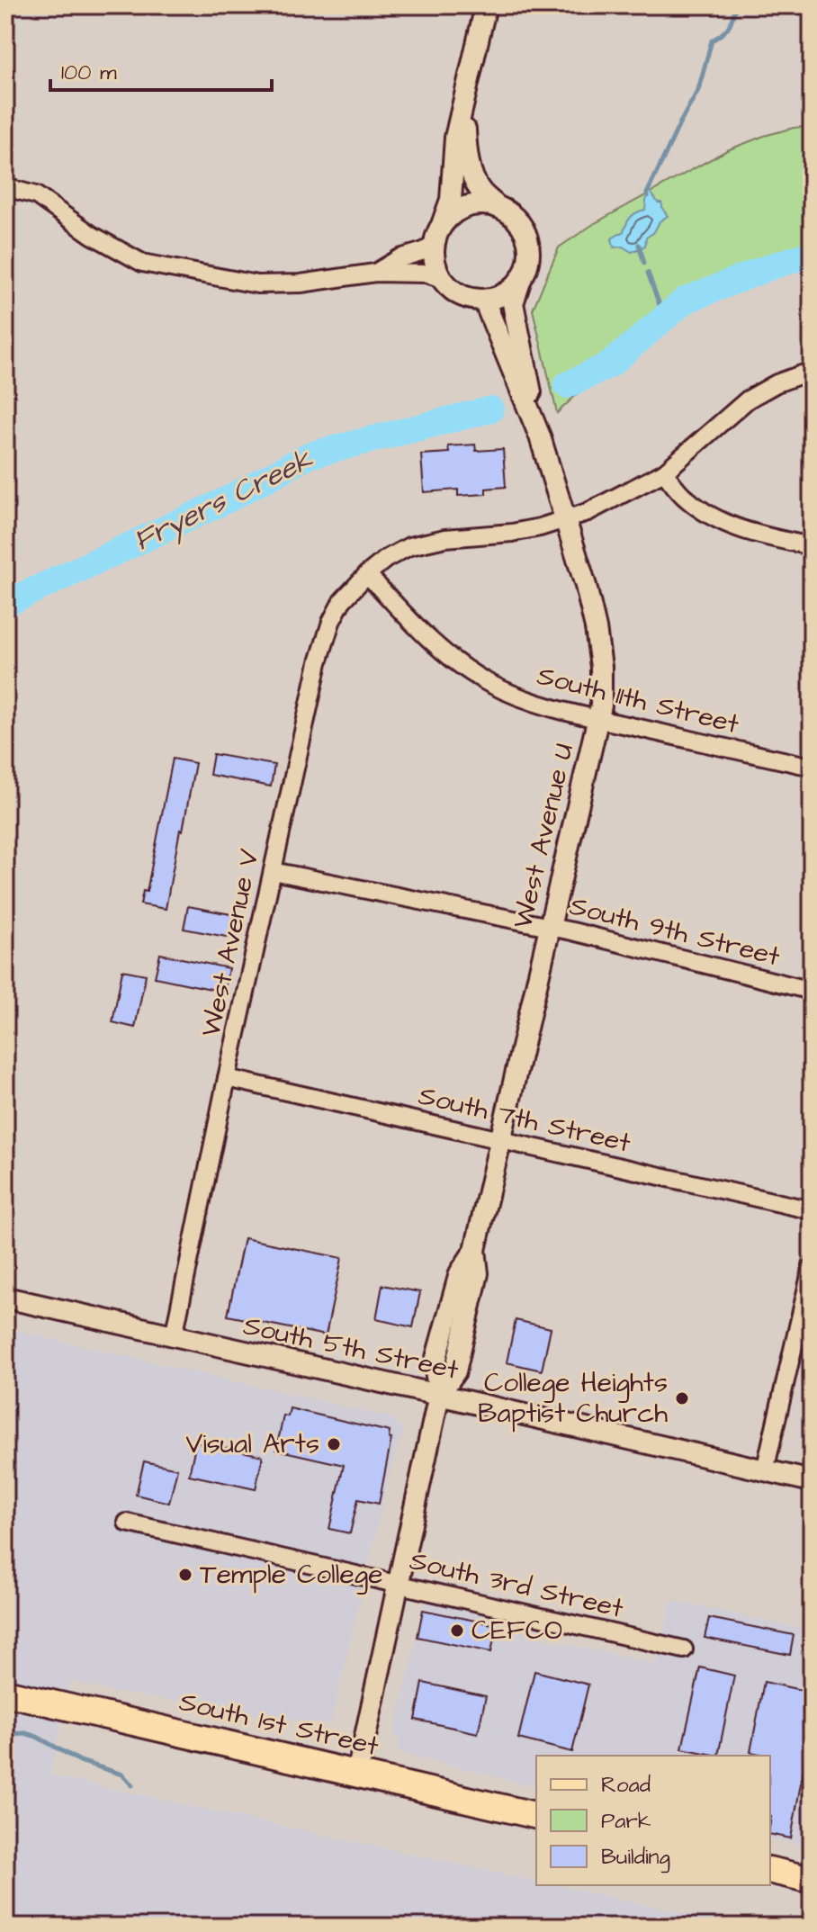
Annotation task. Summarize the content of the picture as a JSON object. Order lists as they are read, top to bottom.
{
  "streets": {
    "main road": ["South 1st Street"],
    "street": [
      "South 11th Street",
      "West Avenue U",
      "South 9th Street",
      "West Avenue V",
      "South 7th Street",
      "South 5th Street",
      "South 3rd Street"
    ]
  },
  "crossings": [
    ["South 11th Street", "West Avenue U"],
    ["South 11th Street", "West Avenue V"],
    ["West Avenue U", "South 9th Street"],
    ["West Avenue U", "West Avenue V"],
    ["West Avenue U", "South 7th Street"],
    ["West Avenue U", "South 5th Street"],
    ["West Avenue U", "South 3rd Street"],
    ["West Avenue U", "South 1st Street"],
    ["South 9th Street", "West Avenue V"],
    ["West Avenue V", "South 7th Street"],
    ["West Avenue V", "South 5th Street"]
  ],
  "water": ["Fryers Creek"],
  "places": [
    "College Heights Baptist Church",
    "Visual Arts",
    "Temple College",
    "CEFCO"
  ],
  "legend": ["Road", "Park", "Building"],
  "scale_bar": "100 m"
}
